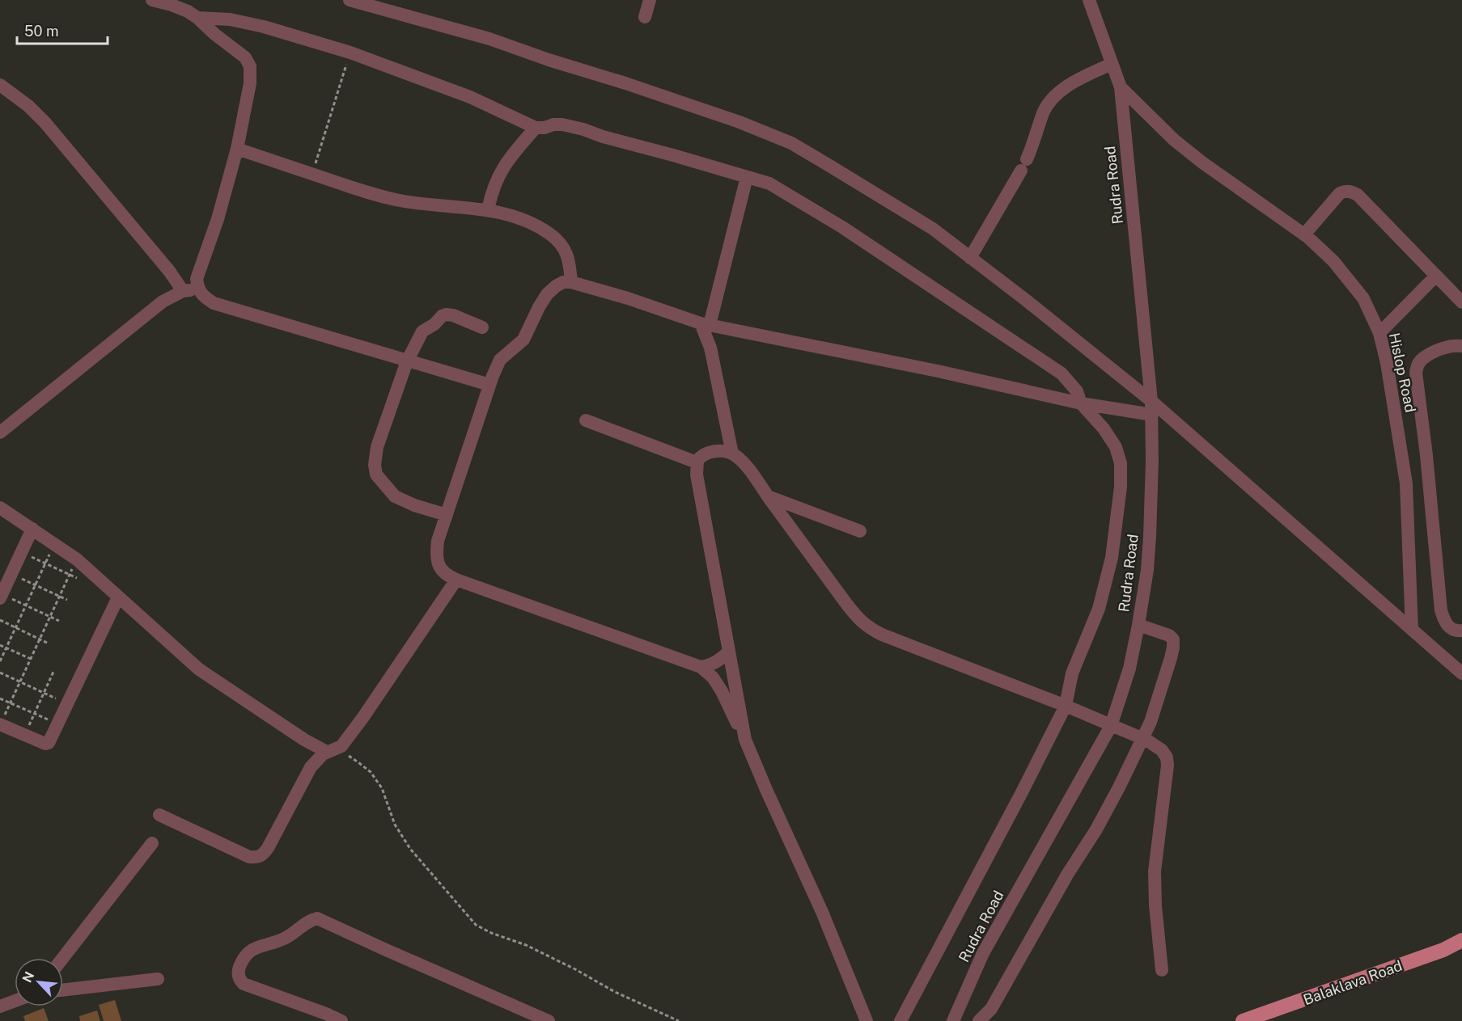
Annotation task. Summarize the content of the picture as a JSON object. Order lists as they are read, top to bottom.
{
  "streets": {
    "main road": ["Balaklava Road"],
    "street": ["Rudra Road", "Hislop Road"]
  },
  "crossings": [
    ["Rudra Road", "Hislop Road"]
  ],
  "scale_bar": "50 m",
  "north": "top left"
}
